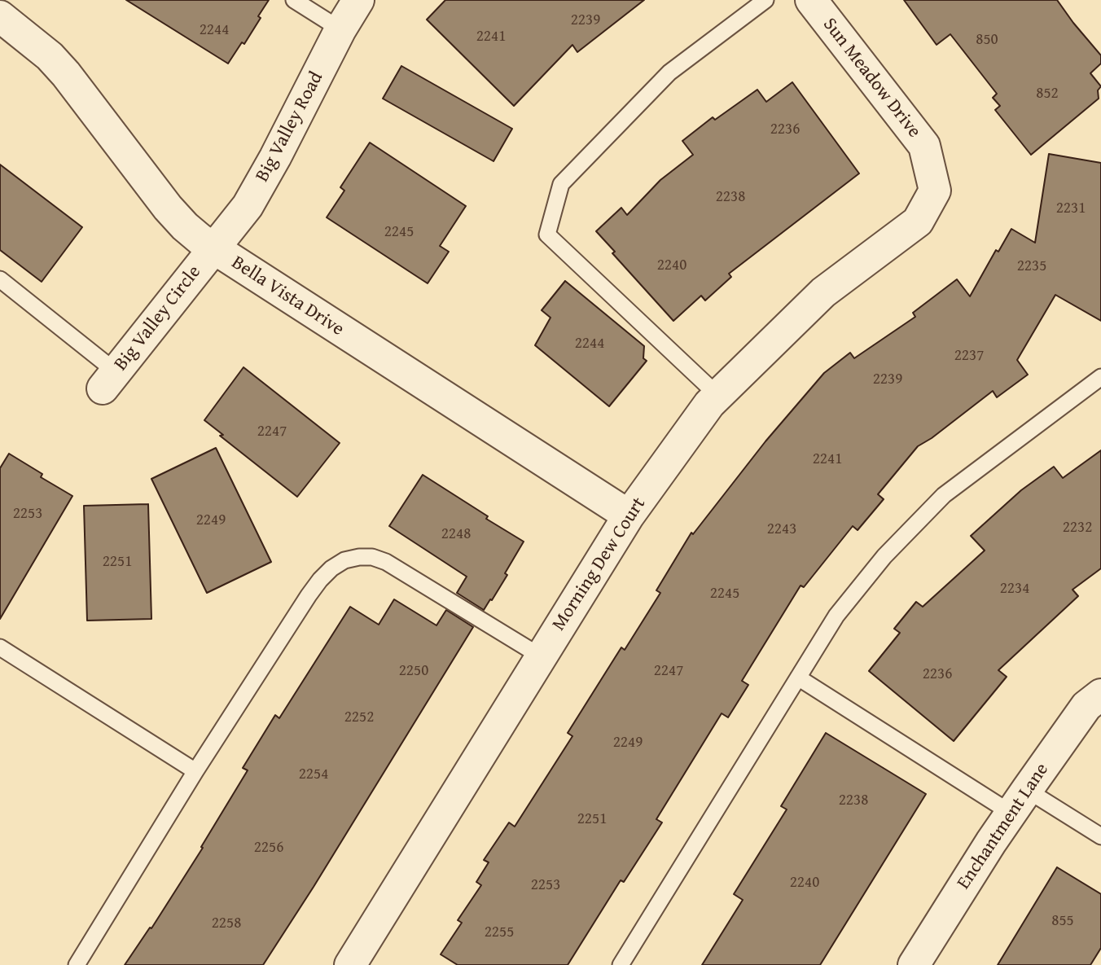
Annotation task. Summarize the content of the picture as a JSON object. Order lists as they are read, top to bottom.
{
  "streets": {
    "street": [
      "Sun Meadow Drive",
      "Big Valley Road",
      "Bella Vista Drive",
      "Big Valley Circle",
      "Morning Dew Court",
      "Enchantment Lane"
    ]
  },
  "crossings": [
    ["Sun Meadow Drive", "Morning Dew Court"],
    ["Big Valley Road", "Bella Vista Drive"],
    ["Big Valley Road", "Big Valley Circle"],
    ["Bella Vista Drive", "Big Valley Circle"],
    ["Bella Vista Drive", "Morning Dew Court"]
  ],
  "house_numbers": [
    "2239",
    "2244",
    "2241",
    "850",
    "852",
    "2236",
    "2238",
    "2231",
    "2245",
    "2240",
    "2235",
    "2244",
    "2237",
    "2239",
    "2247",
    "2241",
    "2253",
    "2249",
    "2232",
    "2243",
    "2248",
    "2251",
    "2234",
    "2245",
    "2250",
    "2247",
    "2236",
    "2252",
    "2249",
    "2254",
    "2238",
    "2251",
    "2256",
    "2240",
    "2253",
    "855",
    "2258",
    "2255"
  ]
}
